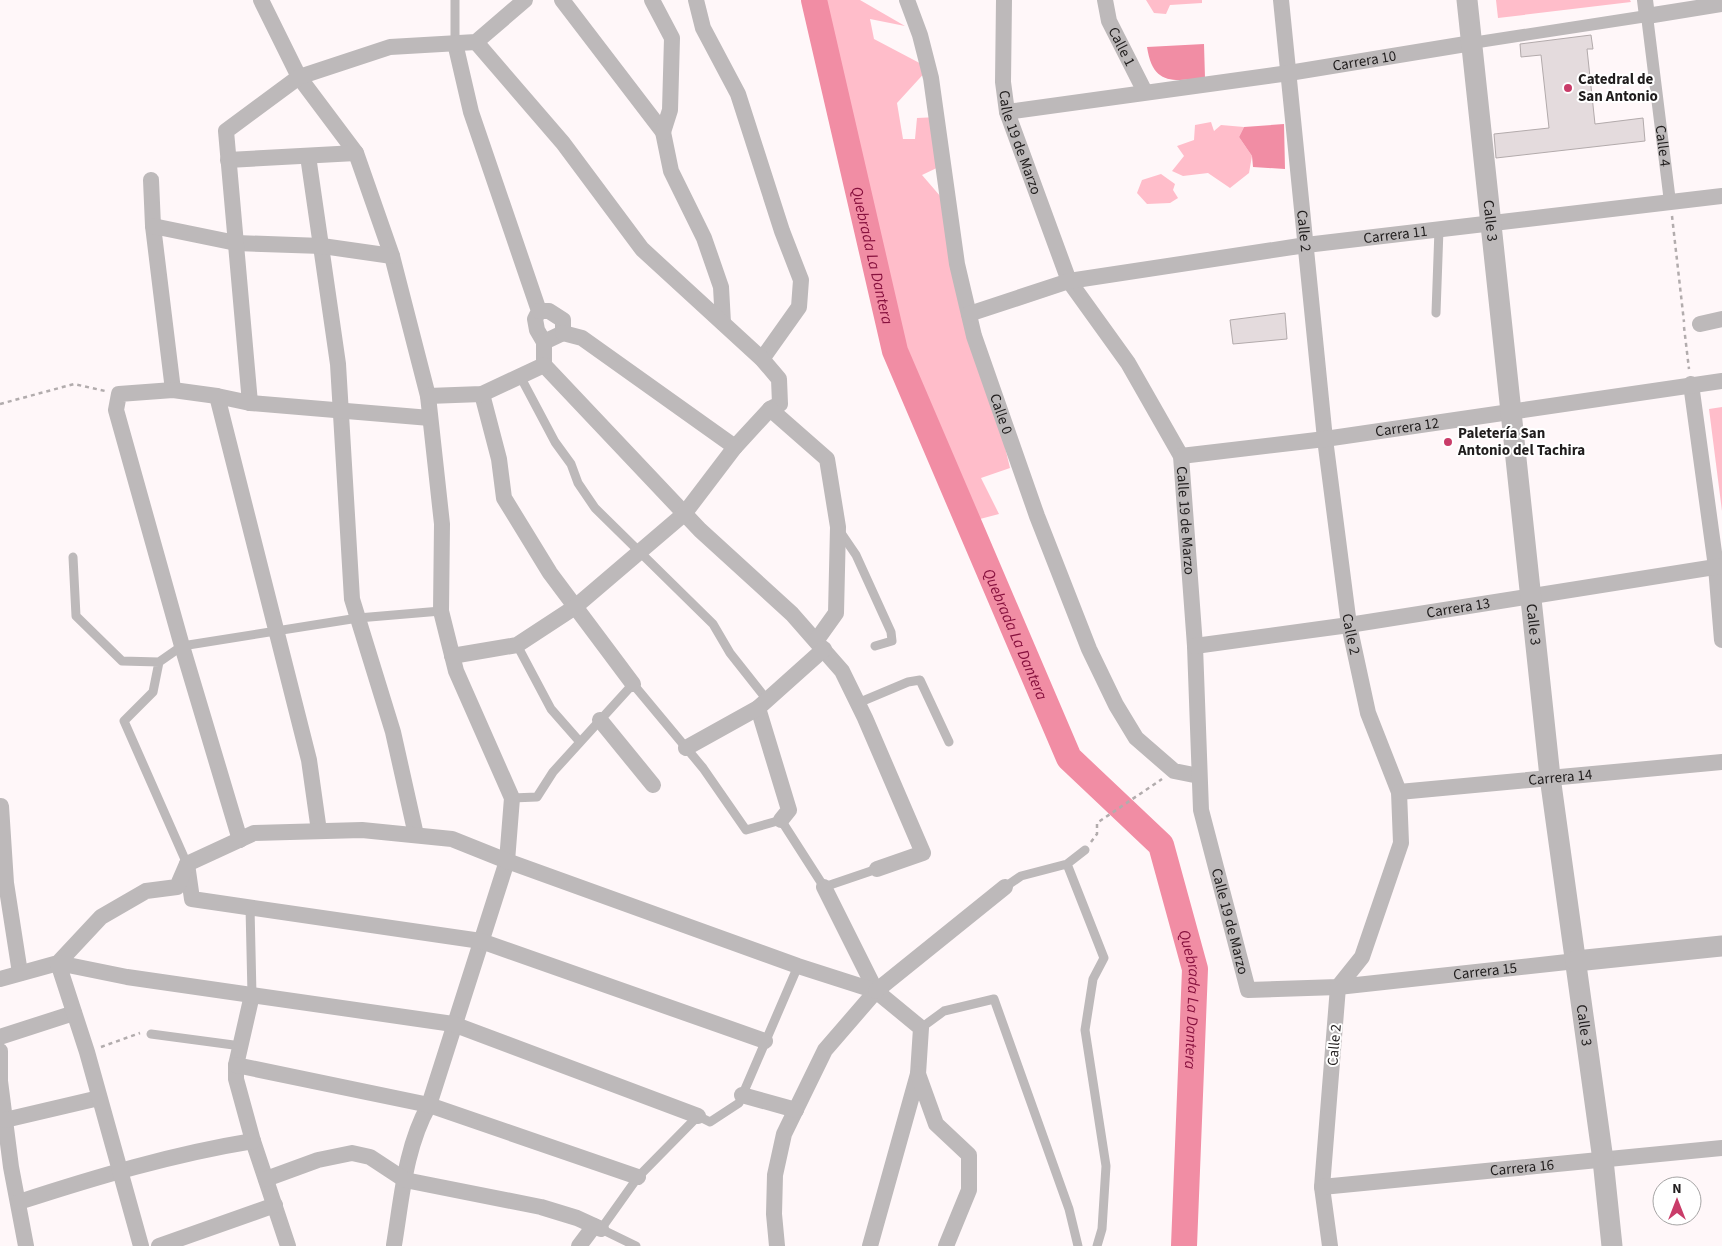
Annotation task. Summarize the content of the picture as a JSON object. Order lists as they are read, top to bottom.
{
  "streets": {
    "street": [
      "Calle 1",
      "Carrera 10",
      "Calle 19 de Marzo",
      "Calle 4",
      "Calle 3",
      "Calle 2",
      "Carrera 11",
      "Calle 0",
      "Carrera 12",
      "Carrera 13",
      "Carrera 14",
      "Carrera 15",
      "Carrera 16"
    ]
  },
  "crossings": [
    ["Calle 1", "Carrera 10"],
    ["Carrera 10", "Calle 19 de Marzo"],
    ["Carrera 10", "Calle 4"],
    ["Carrera 10", "Calle 3"],
    ["Carrera 10", "Calle 2"],
    ["Calle 19 de Marzo", "Carrera 11"],
    ["Calle 19 de Marzo", "Calle 0"],
    ["Calle 19 de Marzo", "Carrera 12"],
    ["Calle 19 de Marzo", "Carrera 13"],
    ["Calle 19 de Marzo", "Carrera 15"],
    ["Calle 4", "Carrera 11"],
    ["Calle 3", "Carrera 11"],
    ["Calle 3", "Carrera 12"],
    ["Calle 3", "Carrera 13"],
    ["Calle 3", "Carrera 14"],
    ["Calle 3", "Carrera 15"],
    ["Calle 3", "Carrera 16"],
    ["Calle 2", "Carrera 11"],
    ["Calle 2", "Carrera 12"],
    ["Calle 2", "Carrera 13"],
    ["Calle 2", "Carrera 14"],
    ["Calle 2", "Carrera 15"],
    ["Calle 2", "Carrera 16"],
    ["Carrera 11", "Calle 0"]
  ],
  "water": ["Quebrada La Dantera"],
  "places": ["Catedral de San Antonio", "Paletería San Antonio del Tachira"],
  "north": "top"
}
